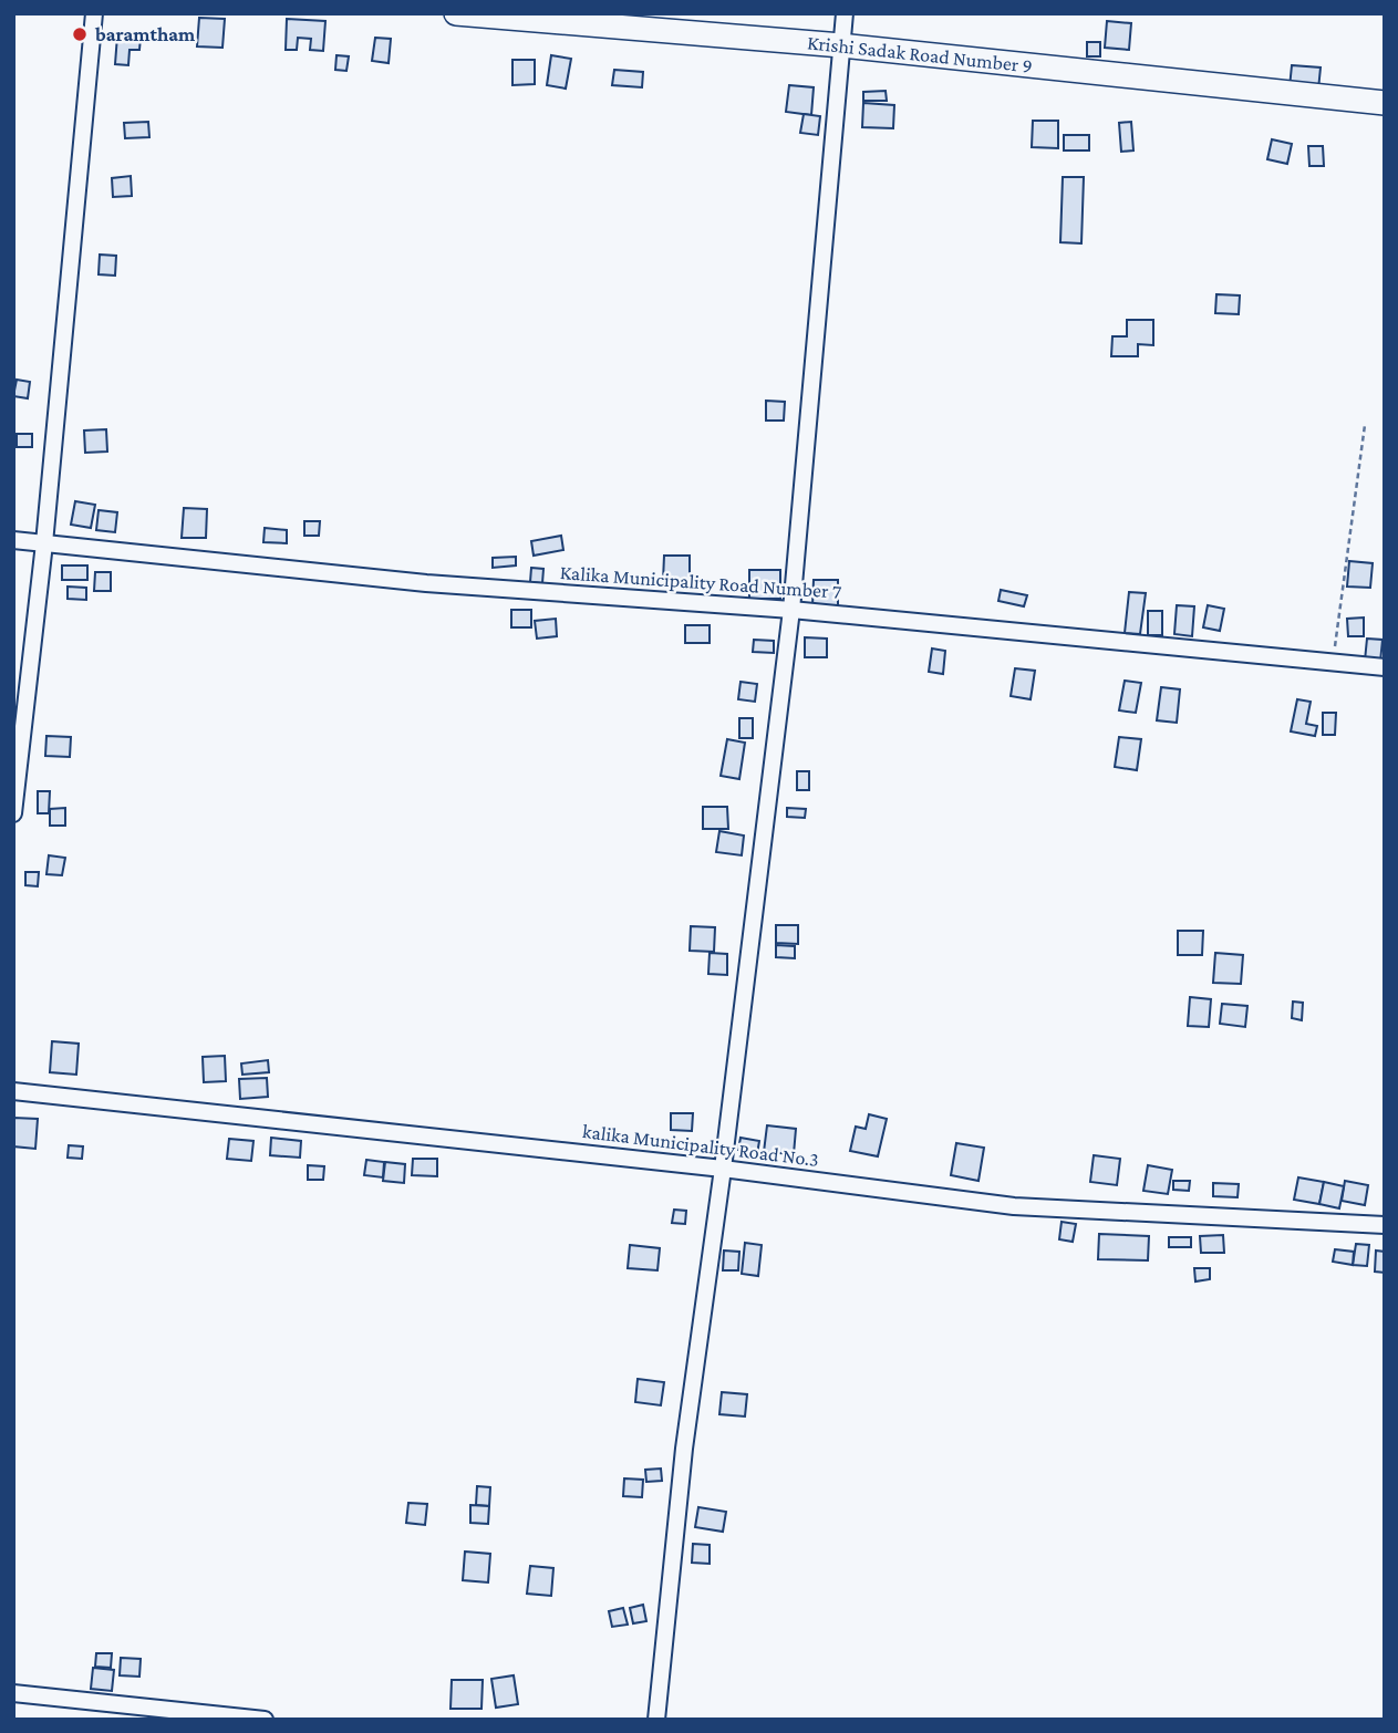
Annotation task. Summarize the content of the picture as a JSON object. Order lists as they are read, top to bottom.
{
  "streets": {
    "street": ["Krishi Sadak Road Number 9", "Kalika Municipality Road Number 7", "kalika Municipality Road No.3"]
  },
  "places": ["baramtham"]
}
